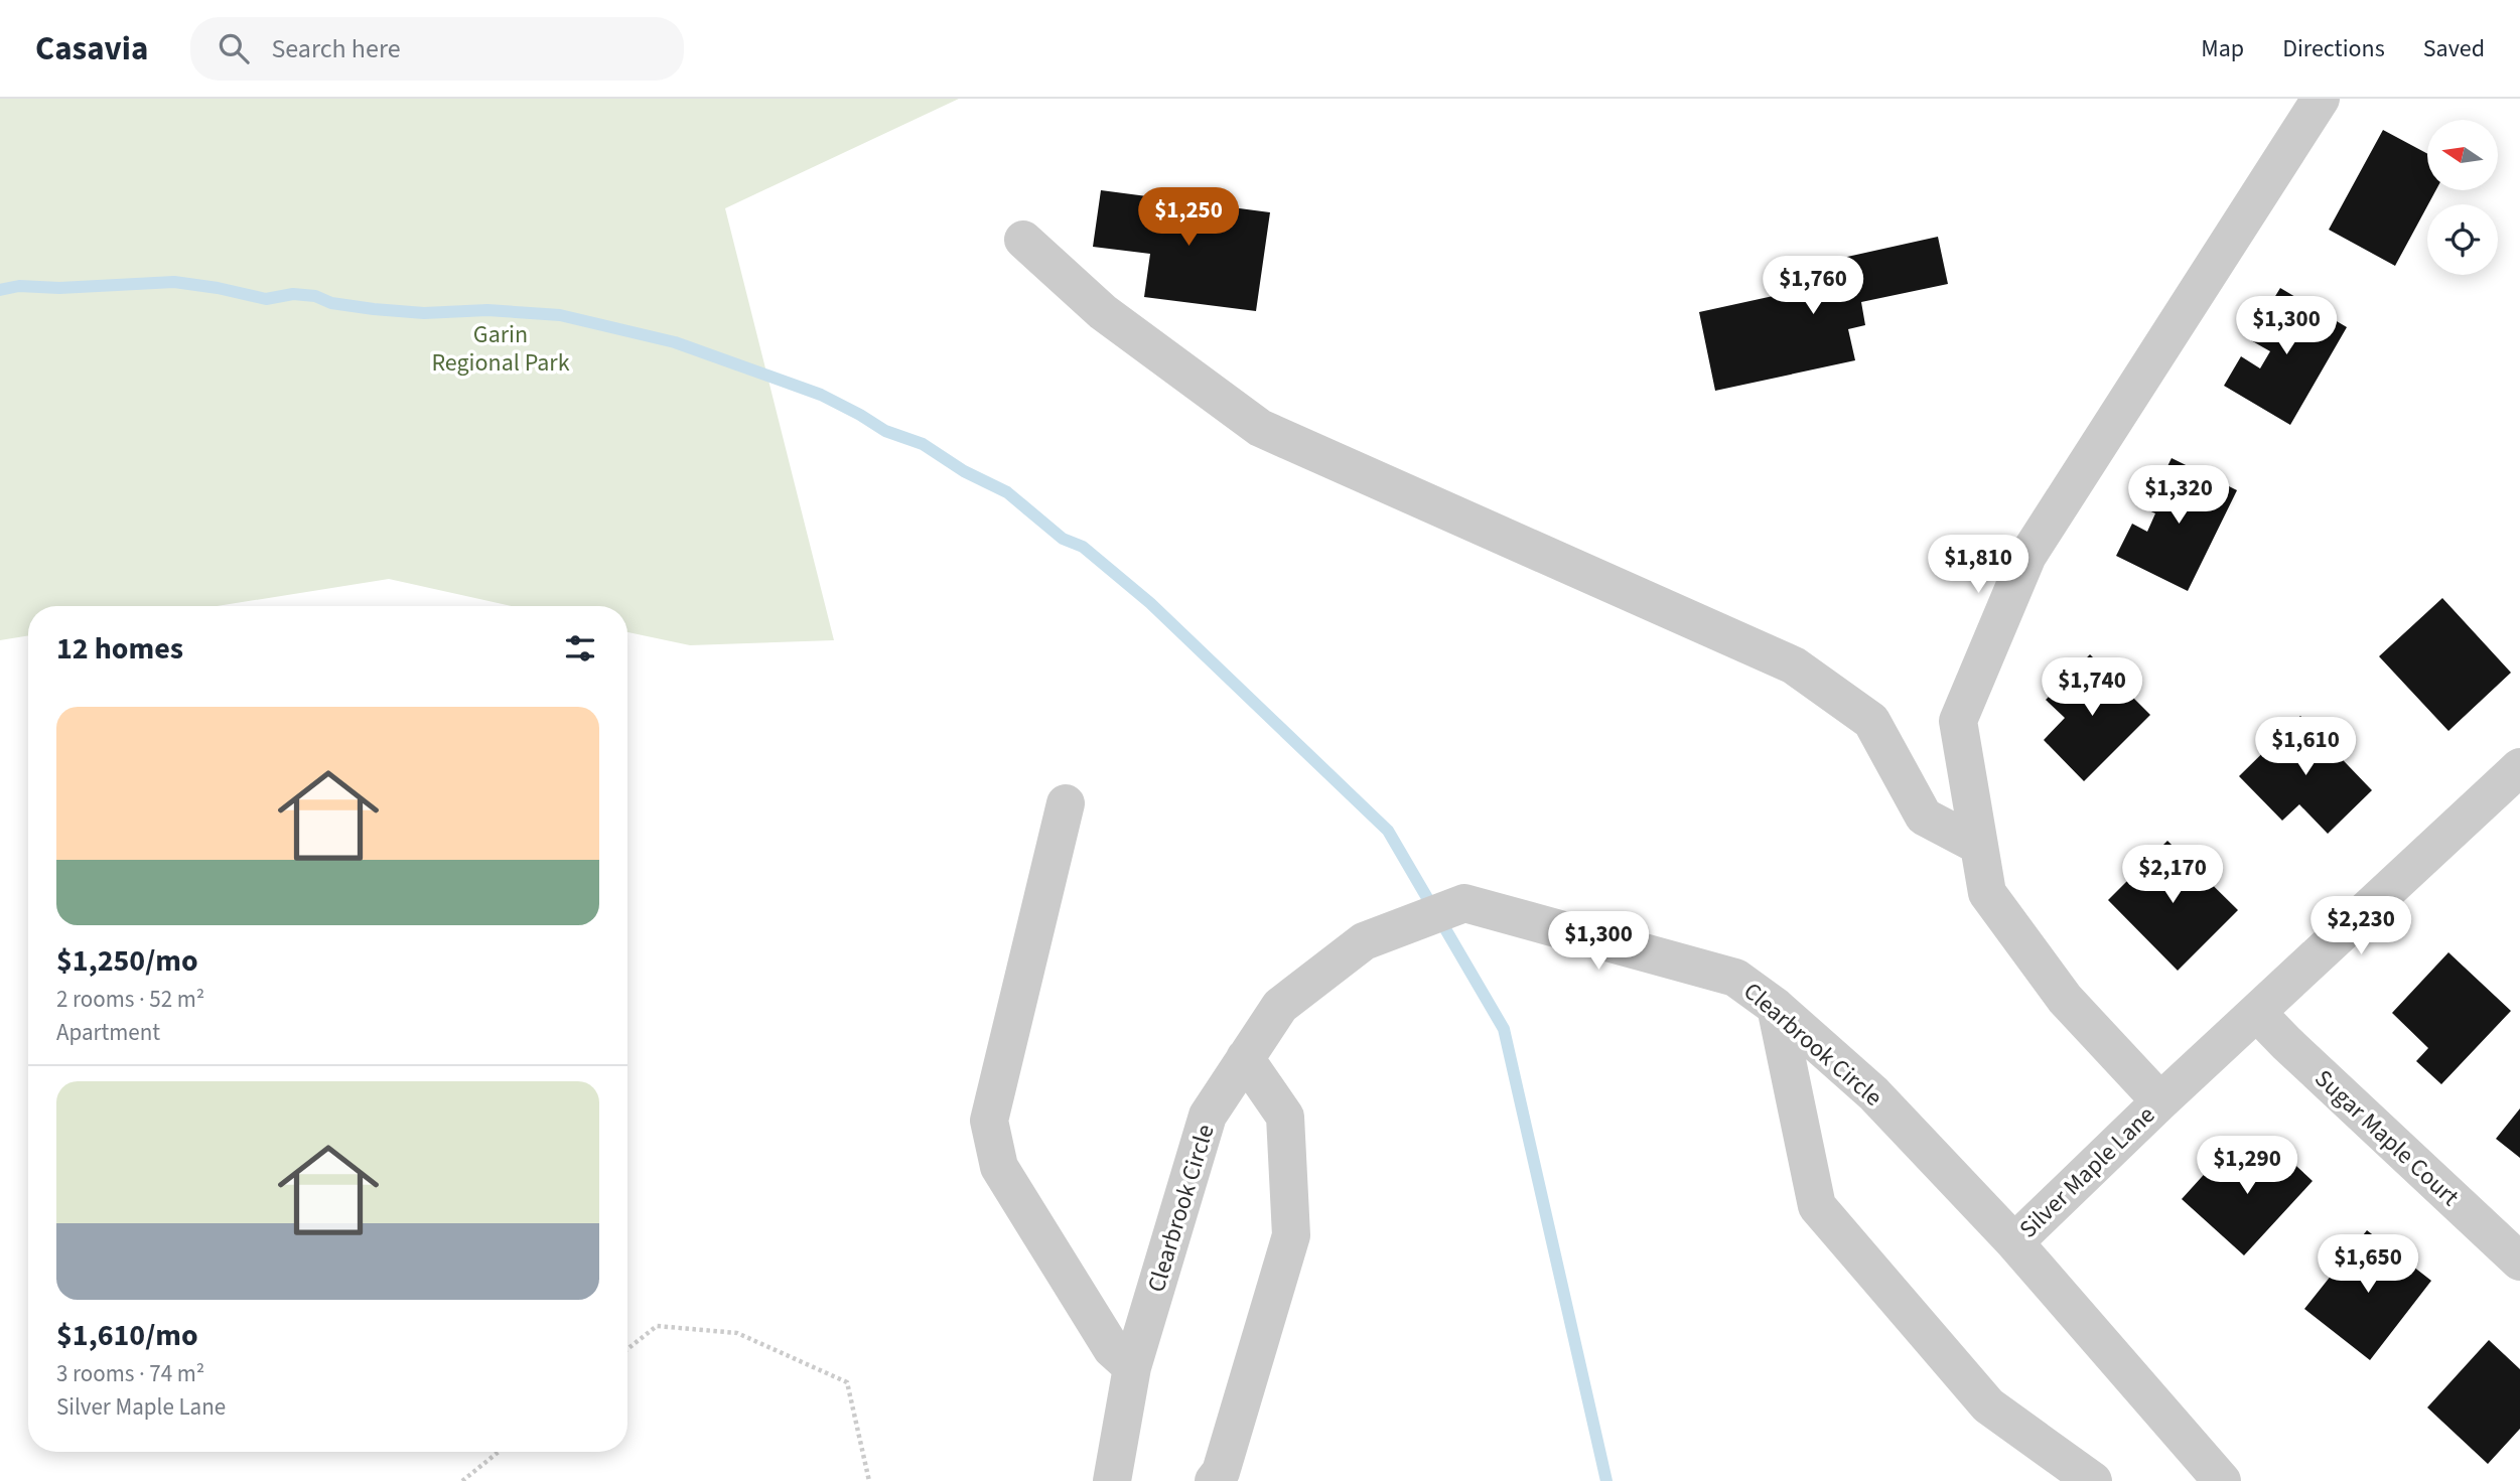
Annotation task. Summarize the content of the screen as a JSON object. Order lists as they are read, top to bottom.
{
  "streets": {
    "street": ["Clearbrook Circle", "Sugar Maple Court", "Silver Maple Lane"]
  },
  "crossings": [
    ["Clearbrook Circle", "Silver Maple Lane"],
    ["Sugar Maple Court", "Silver Maple Lane"]
  ],
  "parks": ["Garin Regional Park"],
  "north": "left",
  "page": {
    "header": "Casavia",
    "search": "Search here",
    "nav": ["Map", "Directions", "Saved"],
    "price": [
      "$1,250",
      "$1,760",
      "$1,300",
      "$1,320",
      "$1,810",
      "$1,740",
      "$1,610",
      "$2,170",
      "$2,230",
      "$1,300",
      "$1,290",
      "$1,650"
    ],
    "heading": "12 homes",
    "list": [
      {
        "name": "$1,250/mo",
        "note": "2 rooms · 52 m² · Apartment"
      },
      {
        "name": "$1,610/mo",
        "note": "3 rooms · 74 m² · Silver Maple Lane"
      }
    ]
  }
}
